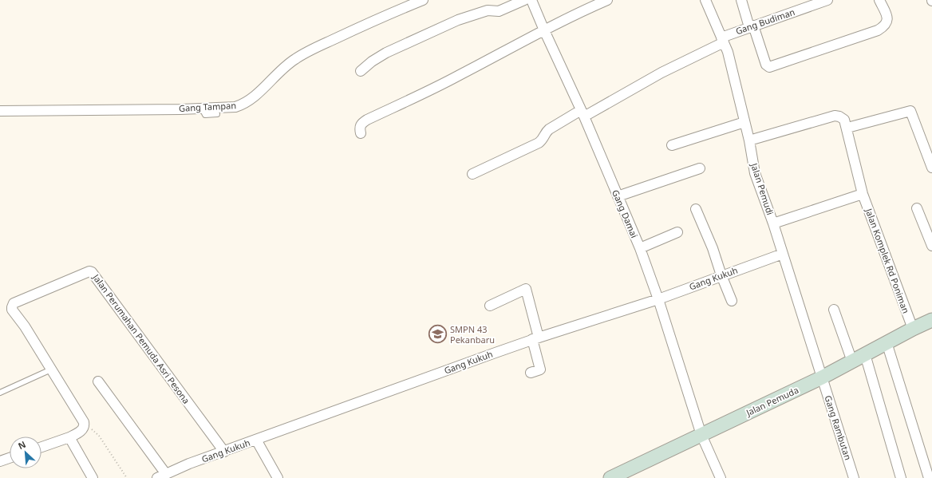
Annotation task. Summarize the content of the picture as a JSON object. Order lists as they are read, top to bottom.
{
  "streets": {
    "main road": ["Jalan Pemuda"],
    "street": [
      "Gang Budiman",
      "Gang Tampan",
      "Jalan Pemudi",
      "Gang Damai",
      "Jalan Komplek Rd Poniman",
      "Gang Kukuh",
      "Jalan Perumahan Pemuda Asri Pesona",
      "Gang Rambutan"
    ]
  },
  "crossings": [
    ["Gang Budiman", "Jalan Pemudi"],
    ["Gang Budiman", "Gang Damai"],
    ["Jalan Pemudi", "Gang Kukuh"],
    ["Jalan Pemudi", "Jalan Pemuda"],
    ["Jalan Pemudi", "Gang Rambutan"],
    ["Gang Damai", "Gang Kukuh"],
    ["Gang Damai", "Jalan Pemuda"],
    ["Jalan Komplek Rd Poniman", "Jalan Pemuda"],
    ["Gang Kukuh", "Jalan Perumahan Pemuda Asri Pesona"],
    ["Jalan Pemuda", "Gang Rambutan"]
  ],
  "places": {
    "school or university": ["SMPN 43 Pekanbaru"]
  },
  "north": "top left"
}
